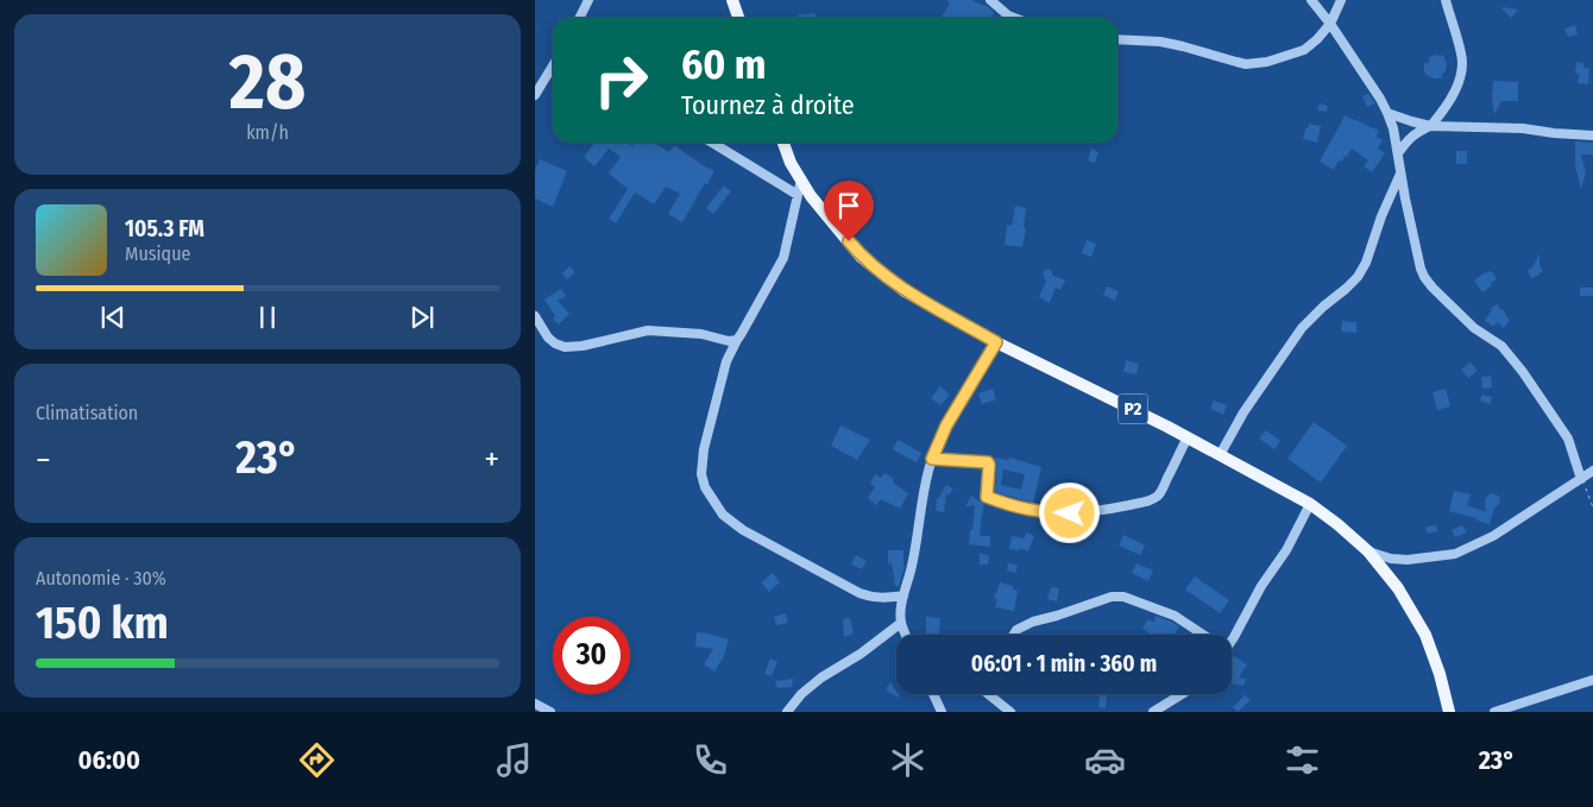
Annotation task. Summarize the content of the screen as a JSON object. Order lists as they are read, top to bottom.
{
  "streets": {
    "main road": ["P2"]
  },
  "page": {
    "tile": [
      ["28", "km/h"],
      "Climatisation",
      ["Autonomie · 30%", "150 km"]
    ],
    "turn": ["60 m", "Tournez à droite"],
    "song": ["105.3 FM", "Musique"],
    "heat": ["−", "23°", "+"],
    "limit": "30",
    "trip": "06:01 · 1 min · 360 m",
    "tabs": ["06:00", "23°"]
  }
}
